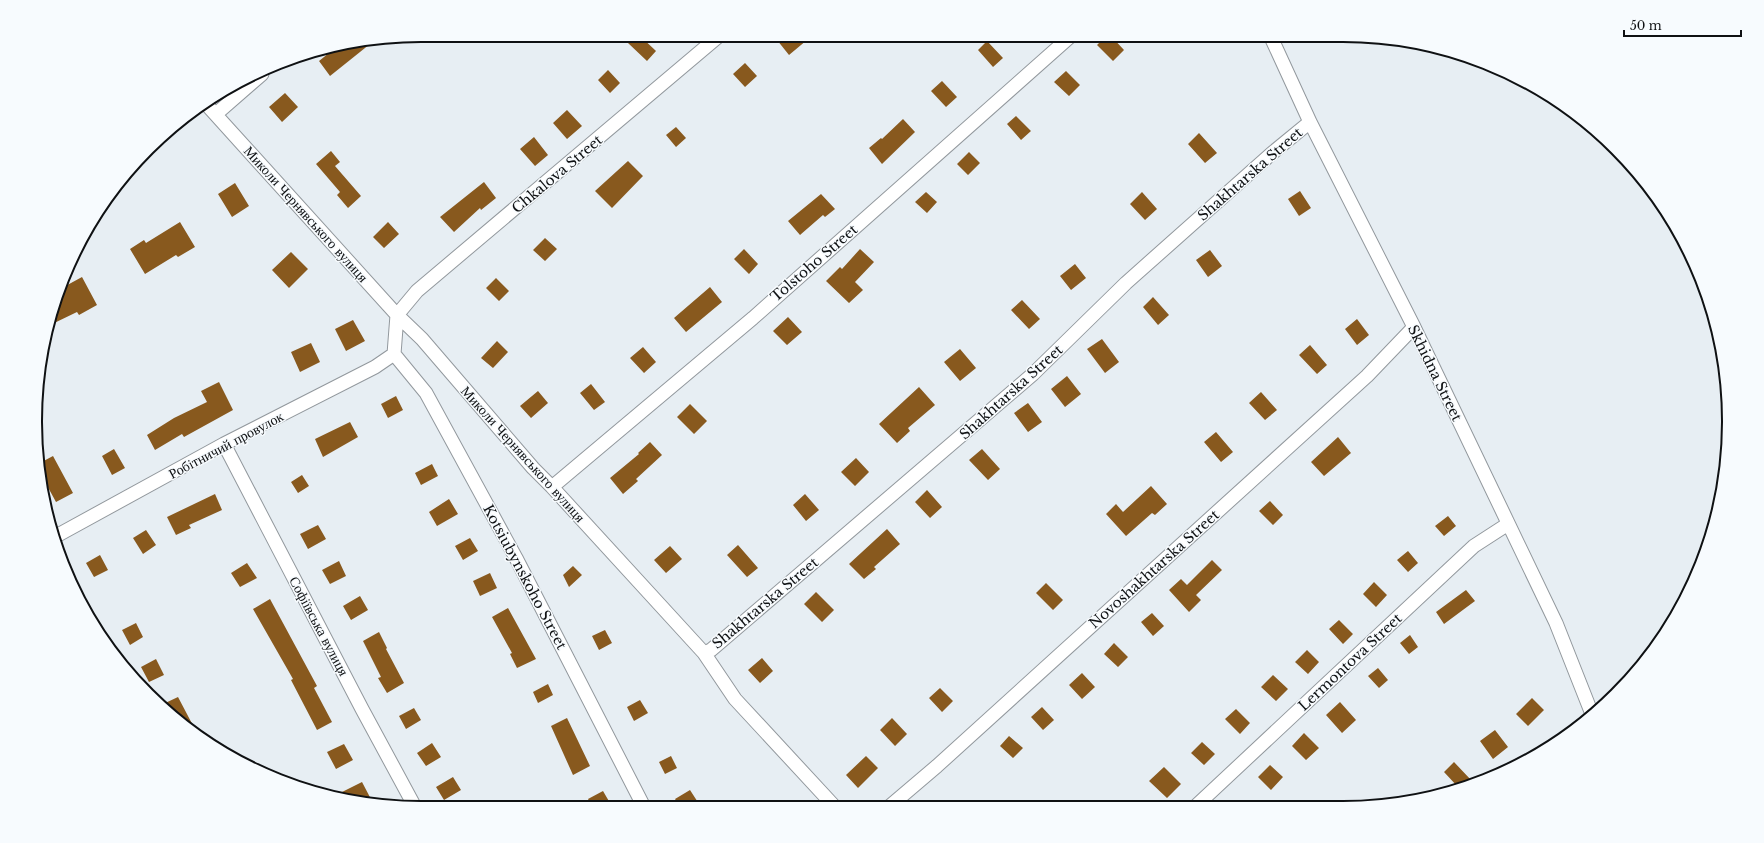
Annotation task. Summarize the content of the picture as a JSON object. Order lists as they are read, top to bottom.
{
  "streets": {
    "street": [
      "Chkalova Street",
      "Shakhtarska Street",
      "Миколи Чернявського вулиця",
      "Tolstoho Street",
      "Skhidna Street",
      "Робітничий провулок",
      "Novoshakhtarska Street",
      "Kotsiubynskoho Street",
      "Софіївська вулиця",
      "Lermontova Street"
    ]
  },
  "crossings": [
    ["Chkalova Street", "Миколи Чернявського вулиця"],
    ["Shakhtarska Street", "Миколи Чернявського вулиця"],
    ["Shakhtarska Street", "Skhidna Street"],
    ["Миколи Чернявського вулиця", "Tolstoho Street"],
    ["Skhidna Street", "Novoshakhtarska Street"],
    ["Skhidna Street", "Lermontova Street"],
    ["Робітничий провулок", "Kotsiubynskoho Street"],
    ["Робітничий провулок", "Софіївська вулиця"]
  ],
  "scale_bar": "50 m"
}
